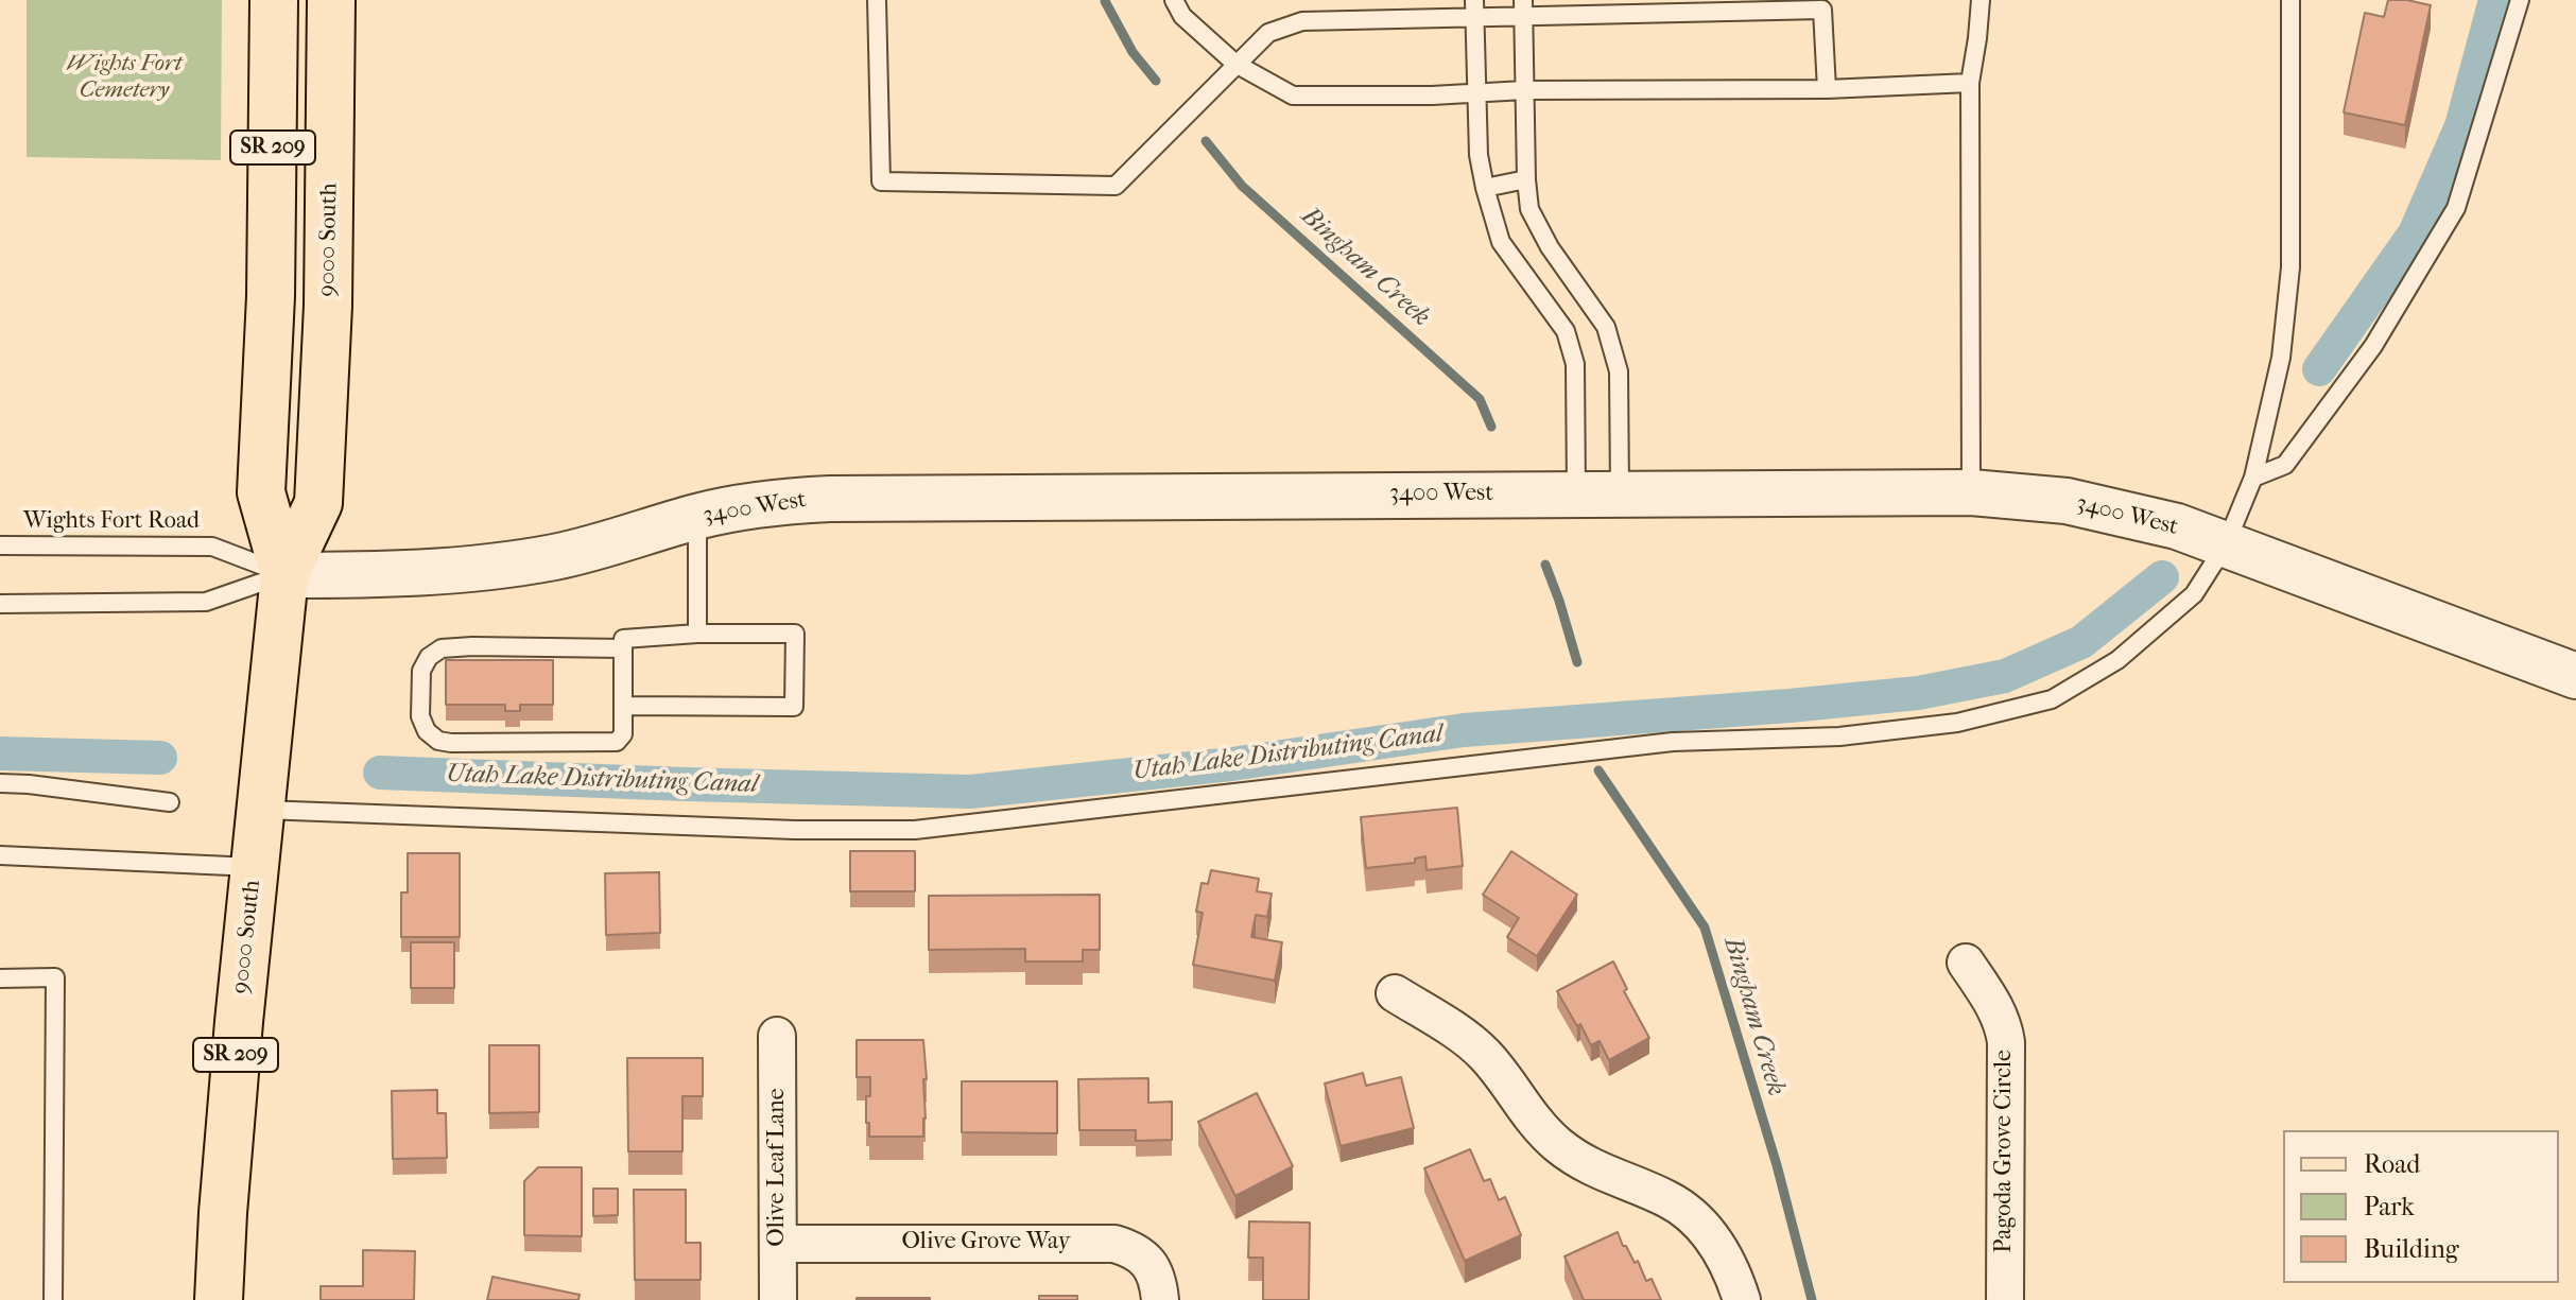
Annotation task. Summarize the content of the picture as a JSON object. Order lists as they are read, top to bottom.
{
  "streets": {
    "main road": ["SR 209", "9000 South"],
    "street": [
      "3400 West",
      "Pagoda Grove Circle",
      "Olive Leaf Lane",
      "Olive Grove Way"
    ],
    "lane": ["Wights Fort Road"]
  },
  "crossings": [
    ["9000 South", "3400 West"],
    ["9000 South", "Wights Fort Road"],
    ["3400 West", "Wights Fort Road"],
    ["Olive Leaf Lane", "Olive Grove Way"]
  ],
  "water": ["Bingham Creek", "Utah Lake Distributing Canal"],
  "parks": ["Wights Fort Cemetery"],
  "legend": ["Road", "Park", "Building"]
}
